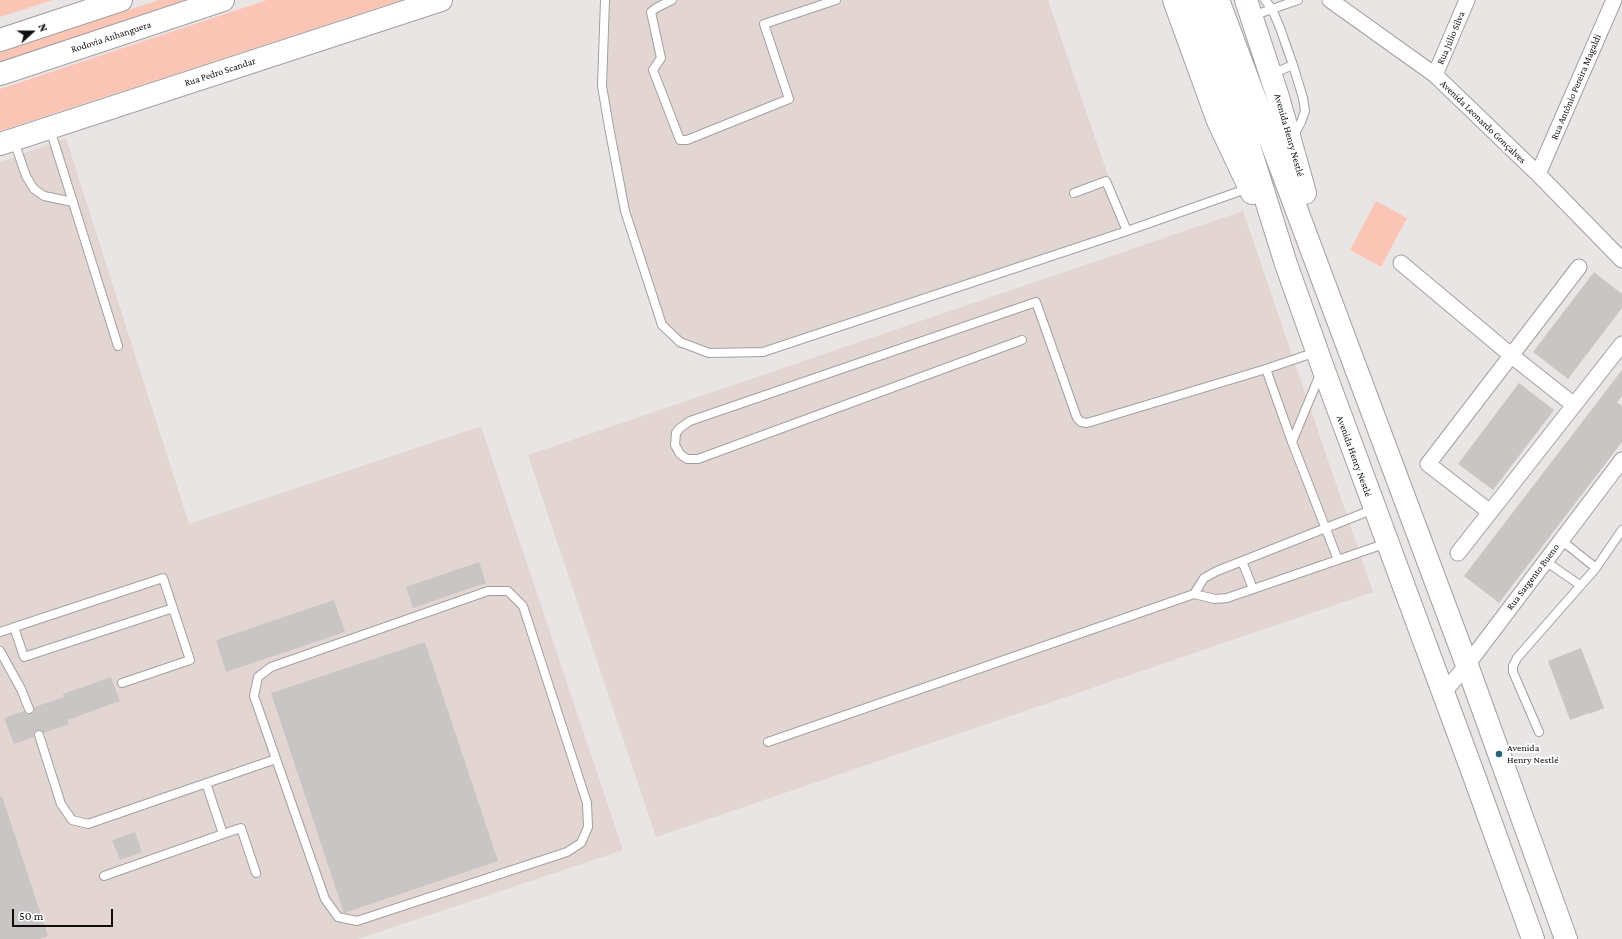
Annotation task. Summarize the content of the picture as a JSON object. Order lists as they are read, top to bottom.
{
  "streets": {
    "main road": ["Rodovia Anhanguera", "Rua Pedro Scandar", "Avenida Henry Nestlé"],
    "street": [
      "Rua Júlio Silva",
      "Rua Antônio Pereira Magaldi",
      "Avenida Leonardo Gonçalves",
      "Rua Sargento Bueno"
    ]
  },
  "crossings": [
    ["Rua Júlio Silva", "Avenida Leonardo Gonçalves"],
    ["Rua Antônio Pereira Magaldi", "Avenida Leonardo Gonçalves"],
    ["Avenida Henry Nestlé", "Rua Sargento Bueno"]
  ],
  "places": ["Avenida Henry Nestlé"],
  "scale_bar": "50 m",
  "north": "right"
}
